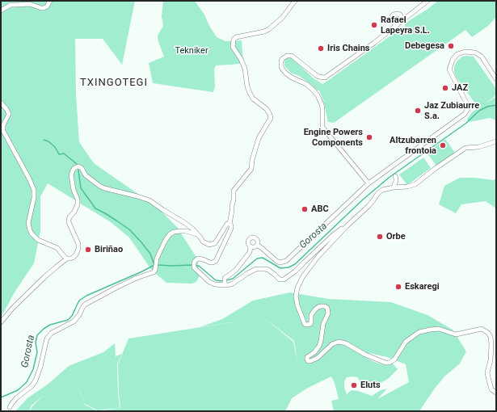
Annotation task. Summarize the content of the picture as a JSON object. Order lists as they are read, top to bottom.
{
  "districts": ["TXINGOTEGI"],
  "water": ["Gorosta"],
  "parks": ["Tekniker"],
  "places": [
    "Rafael Lapeyra S.L.",
    "Debegesa",
    "Iris Chains",
    "JAZ",
    "Jaz Zubiaurre S.a.",
    "Engine Powers Components",
    "Altzubarren frontoia",
    "ABC",
    "Orbe",
    "Biriñao",
    "Eskaregi",
    "Eluts"
  ]
}
